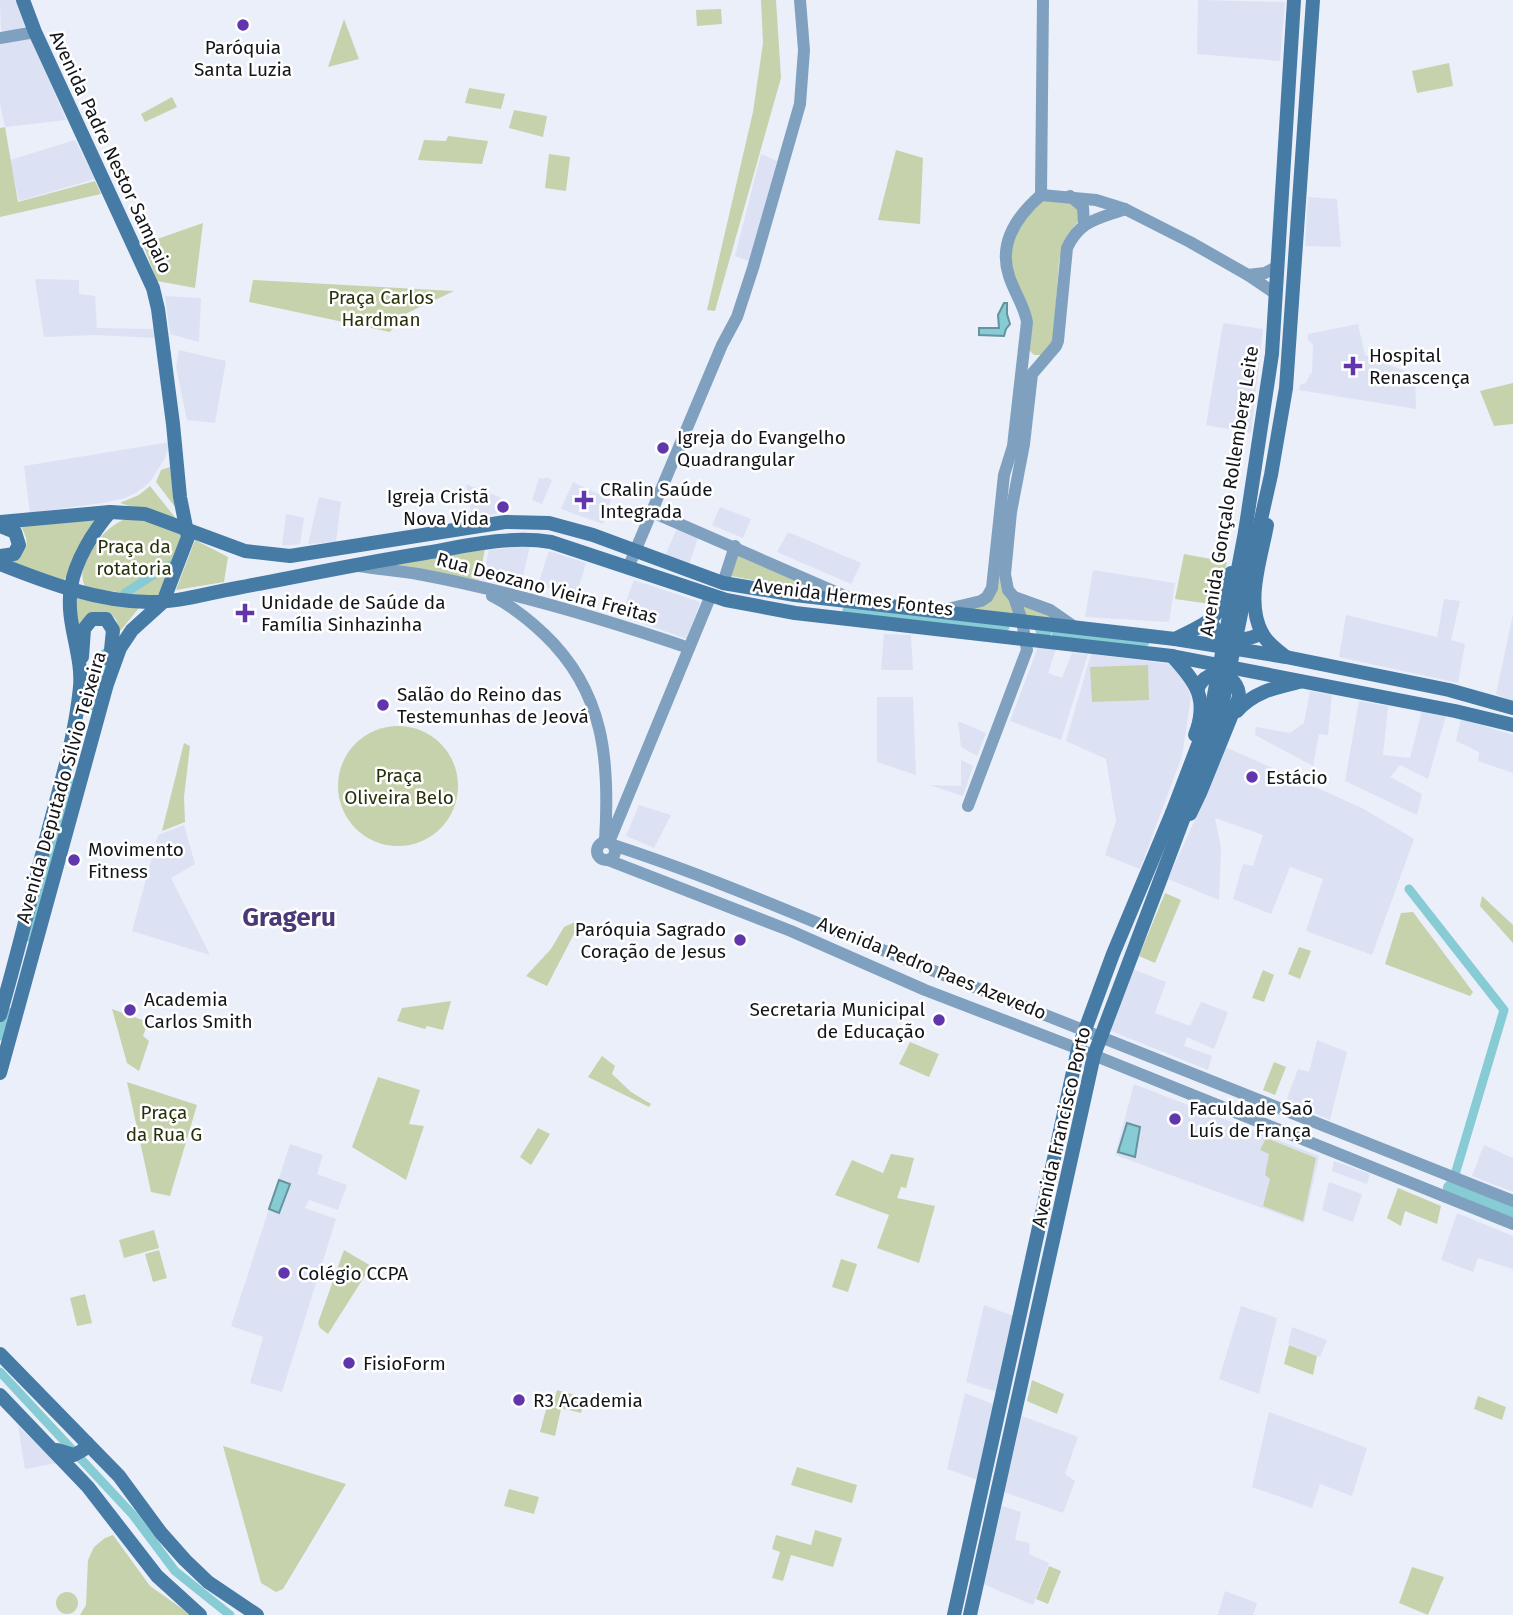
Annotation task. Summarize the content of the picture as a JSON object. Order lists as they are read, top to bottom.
{
  "streets": {
    "main road": [
      "Avenida Padre Nestor Sampaio",
      "Avenida Gonçalo Rollemberg Leite",
      "Avenida Hermes Fontes",
      "Avenida Deputado Sílvio Teixeira",
      "Avenida Francisco Porto"
    ],
    "street": ["Rua Deozano Vieira Freitas", "Avenida Pedro Paes Azevedo"]
  },
  "crossings": [
    ["Avenida Padre Nestor Sampaio", "Avenida Hermes Fontes"],
    ["Avenida Padre Nestor Sampaio", "Avenida Deputado Sílvio Teixeira"],
    ["Avenida Gonçalo Rollemberg Leite", "Avenida Francisco Porto"],
    ["Rua Deozano Vieira Freitas", "Avenida Hermes Fontes"],
    ["Avenida Hermes Fontes", "Avenida Deputado Sílvio Teixeira"],
    ["Avenida Pedro Paes Azevedo", "Avenida Francisco Porto"]
  ],
  "districts": ["Grageru"],
  "parks": [
    "Praça Carlos Hardman",
    "Praça da rotatoria",
    "Praça Oliveira Belo",
    "Praça da Rua G"
  ],
  "places": {
    "other": [
      "Paróquia Santa Luzia",
      "Igreja do Evangelho Quadrangular",
      "Igreja Cristã Nova Vida",
      "Salão do Reino das Testemunhas de Jeová",
      "Estácio",
      "Movimento Fitness",
      "Paróquia Sagrado Coração de Jesus",
      "Academia Carlos Smith",
      "Secretaria Municipal de Educação",
      "Faculdade Saõ Luís de França",
      "Colégio CCPA",
      "FisioForm",
      "R3 Academia"
    ],
    "health": ["Hospital Renascença", "CRalin Saúde Integrada", "Unidade de Saúde da Família Sinhazinha"]
  }
}
